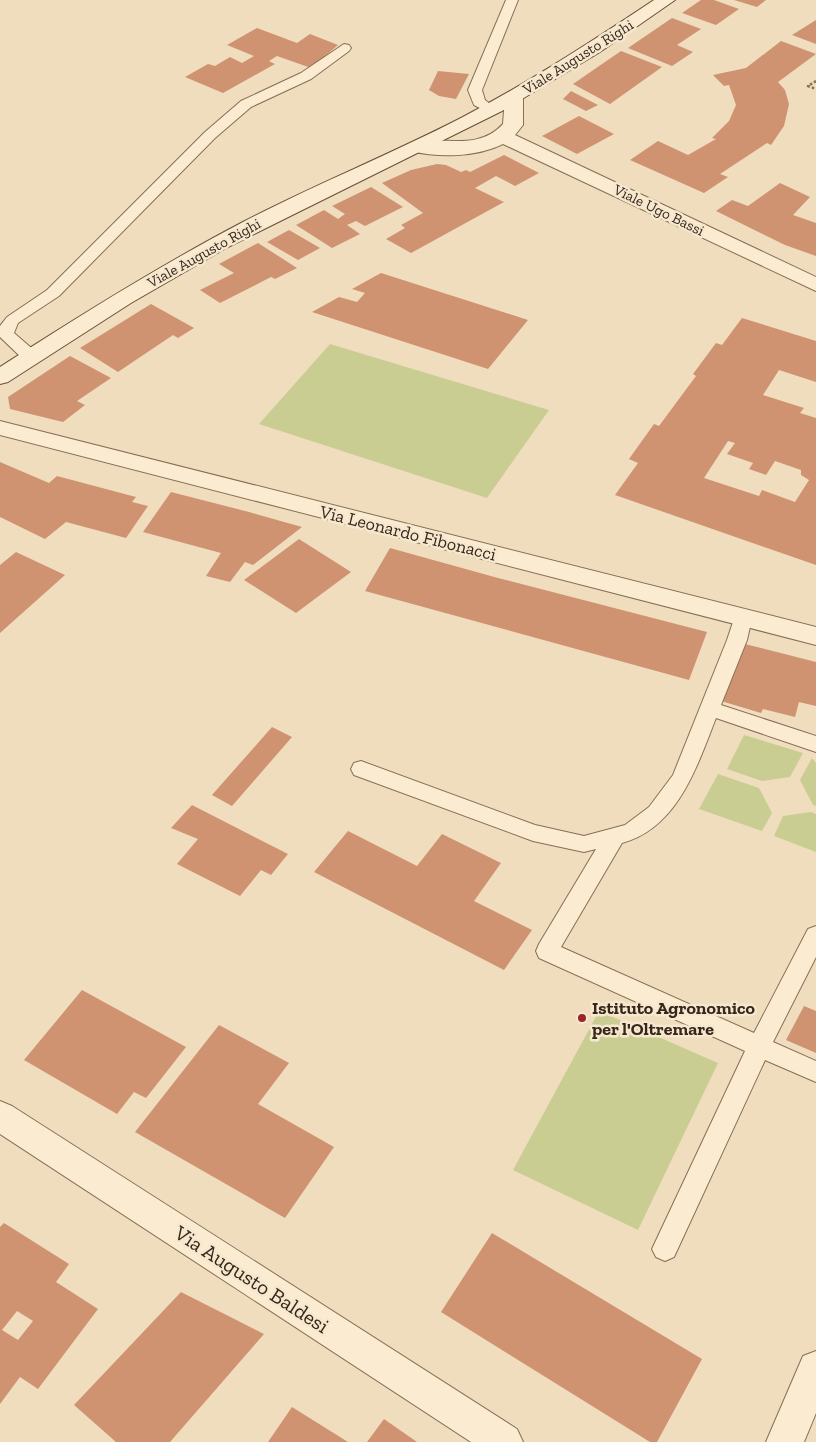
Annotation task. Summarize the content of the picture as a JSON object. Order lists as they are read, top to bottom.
{
  "streets": {
    "street": [
      "Viale Augusto Righi",
      "Viale Ugo Bassi",
      "Via Leonardo Fibonacci",
      "Via Augusto Baldesi"
    ]
  },
  "crossings": [
    ["Viale Augusto Righi", "Viale Ugo Bassi"]
  ],
  "places": ["Istituto Agronomico per l'Oltremare"]
}
